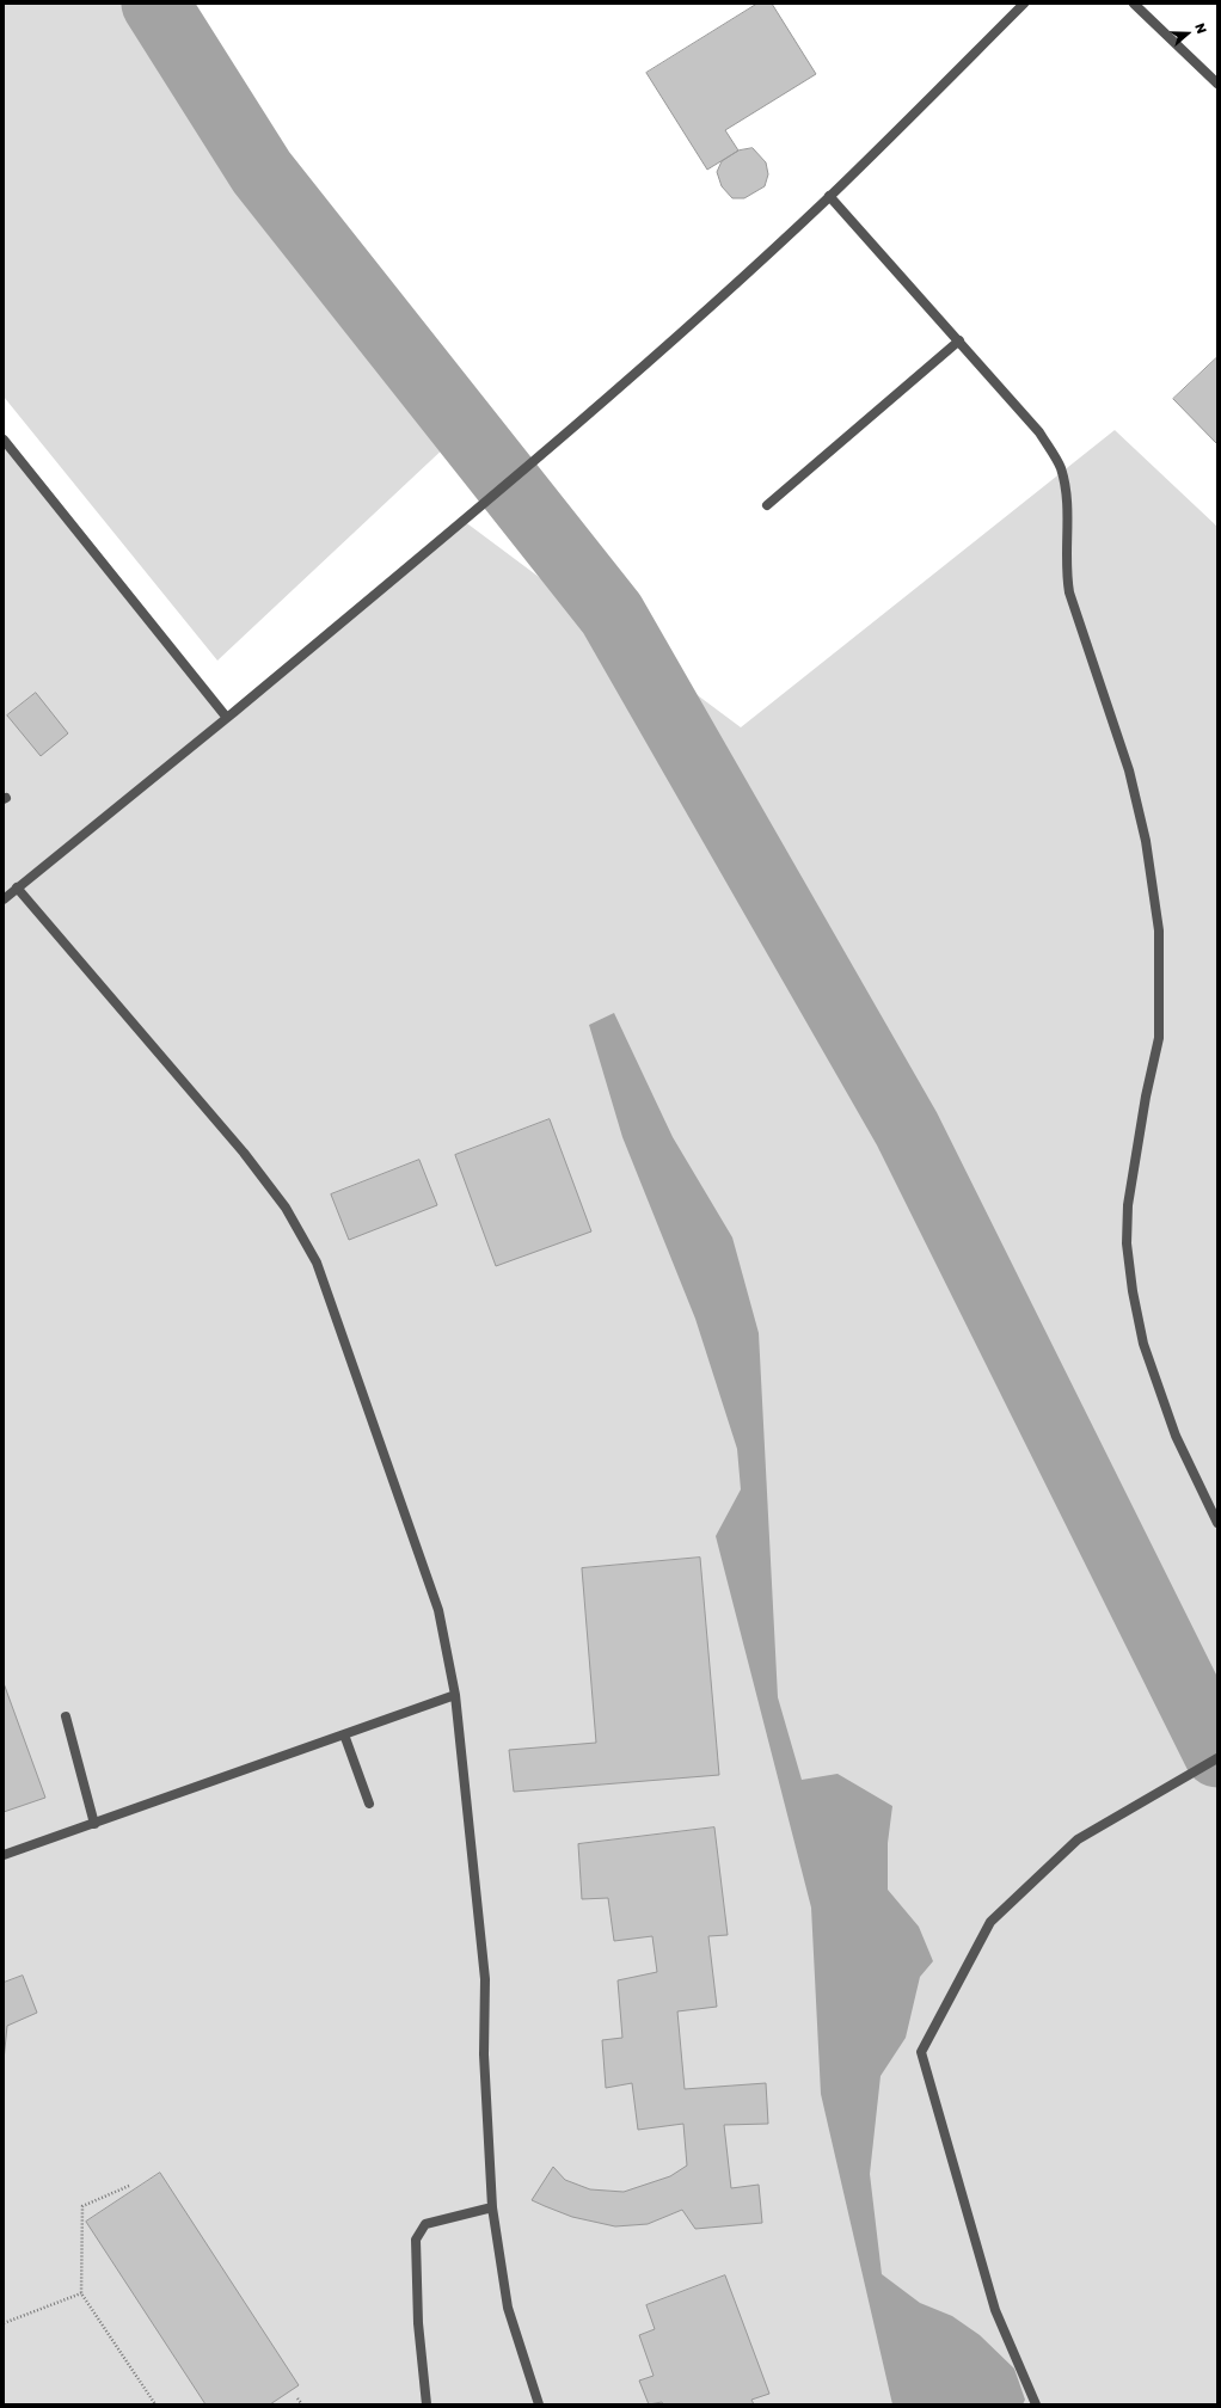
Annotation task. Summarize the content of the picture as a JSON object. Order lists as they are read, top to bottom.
{
  "north": "right"
}
